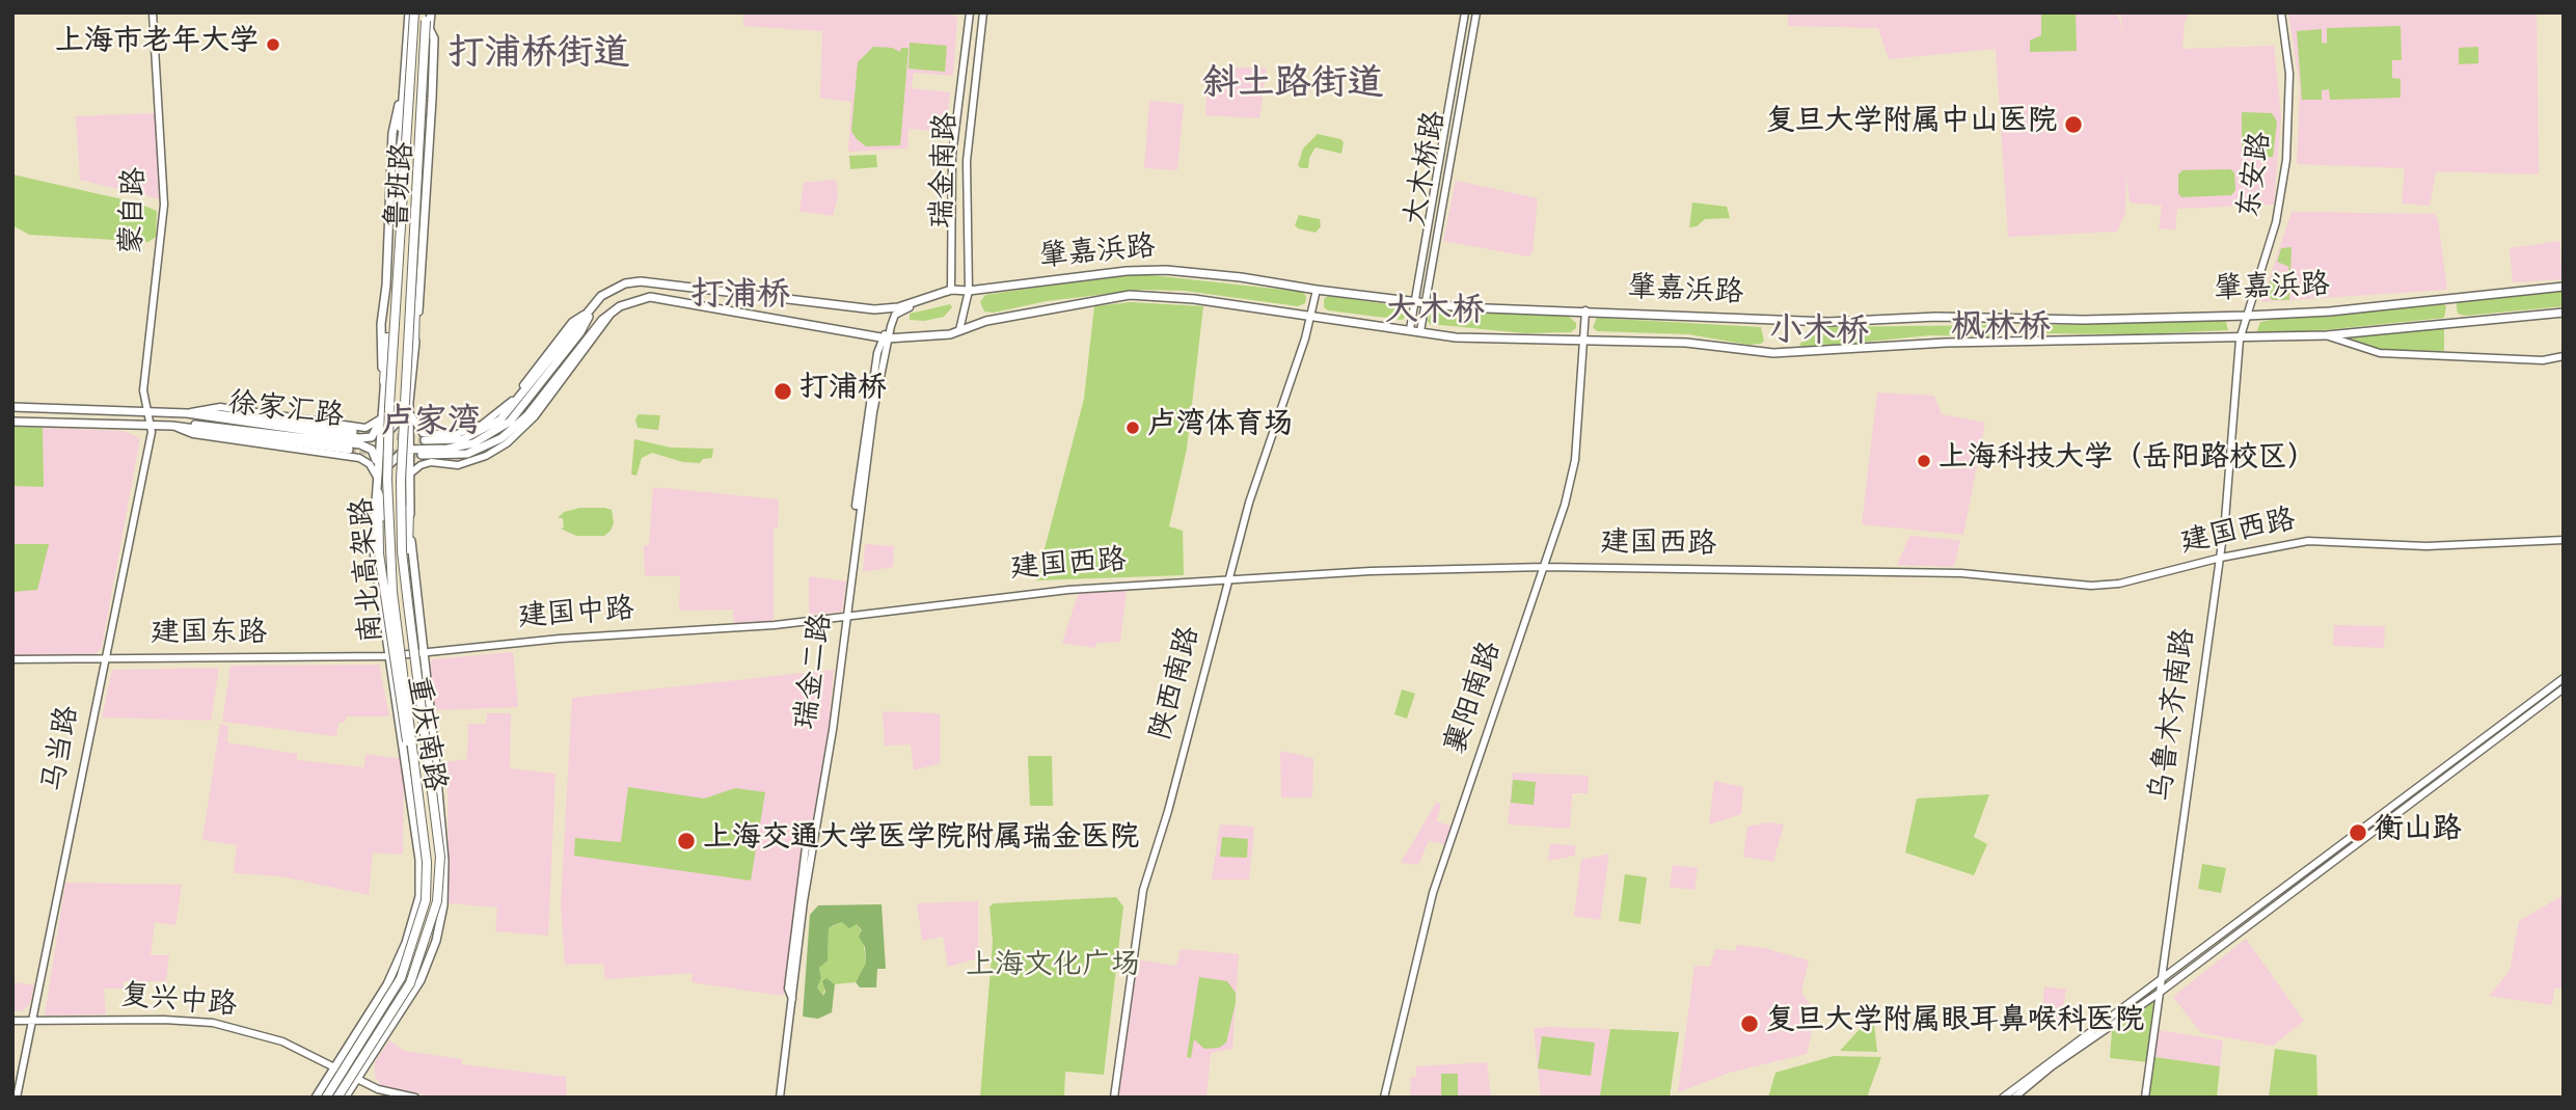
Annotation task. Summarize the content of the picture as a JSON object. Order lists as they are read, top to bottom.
{
  "streets": {
    "highway": ["南北高架路"],
    "main road": [
      "鲁班路",
      "肇嘉浜路",
      "徐家汇路",
      "重庆南路"
    ],
    "street": [
      "大木桥路",
      "瑞金南路",
      "东安路",
      "蒙自路",
      "建国西路",
      "建国中路",
      "建国东路",
      "瑞金二路",
      "陕西南路",
      "襄阳南路",
      "乌鲁木齐南路",
      "马当路",
      "复兴中路"
    ]
  },
  "crossings": [
    ["大木桥路", "肇嘉浜路"],
    ["瑞金南路", "肇嘉浜路"],
    ["东安路", "肇嘉浜路"],
    ["东安路", "乌鲁木齐南路"],
    ["鲁班路", "徐家汇路"],
    ["鲁班路", "南北高架路"],
    ["鲁班路", "重庆南路"],
    ["蒙自路", "徐家汇路"],
    ["蒙自路", "马当路"],
    ["肇嘉浜路", "瑞金二路"],
    ["肇嘉浜路", "陕西南路"],
    ["肇嘉浜路", "襄阳南路"],
    ["肇嘉浜路", "乌鲁木齐南路"],
    ["徐家汇路", "重庆南路"],
    ["徐家汇路", "马当路"],
    ["建国西路", "建国中路"],
    ["建国西路", "瑞金二路"],
    ["建国西路", "陕西南路"],
    ["建国西路", "襄阳南路"],
    ["建国西路", "乌鲁木齐南路"],
    ["建国中路", "建国东路"],
    ["建国中路", "重庆南路"],
    ["建国东路", "重庆南路"],
    ["建国东路", "马当路"],
    ["重庆南路", "复兴中路"],
    ["马当路", "复兴中路"]
  ],
  "districts": [
    "打浦桥街道",
    "斜土路街道",
    "打浦桥",
    "大木桥",
    "枫林桥",
    "小木桥",
    "卢家湾"
  ],
  "parks": ["上海文化广场"],
  "places": [
    "上海市老年大学",
    "复旦大学附属中山医院",
    "打浦桥",
    "卢湾体育场",
    "上海科技大学（岳阳路校区）",
    "衡山路",
    "上海交通大学医学院附属瑞金医院",
    "复旦大学附属眼耳鼻喉科医院"
  ]
}
